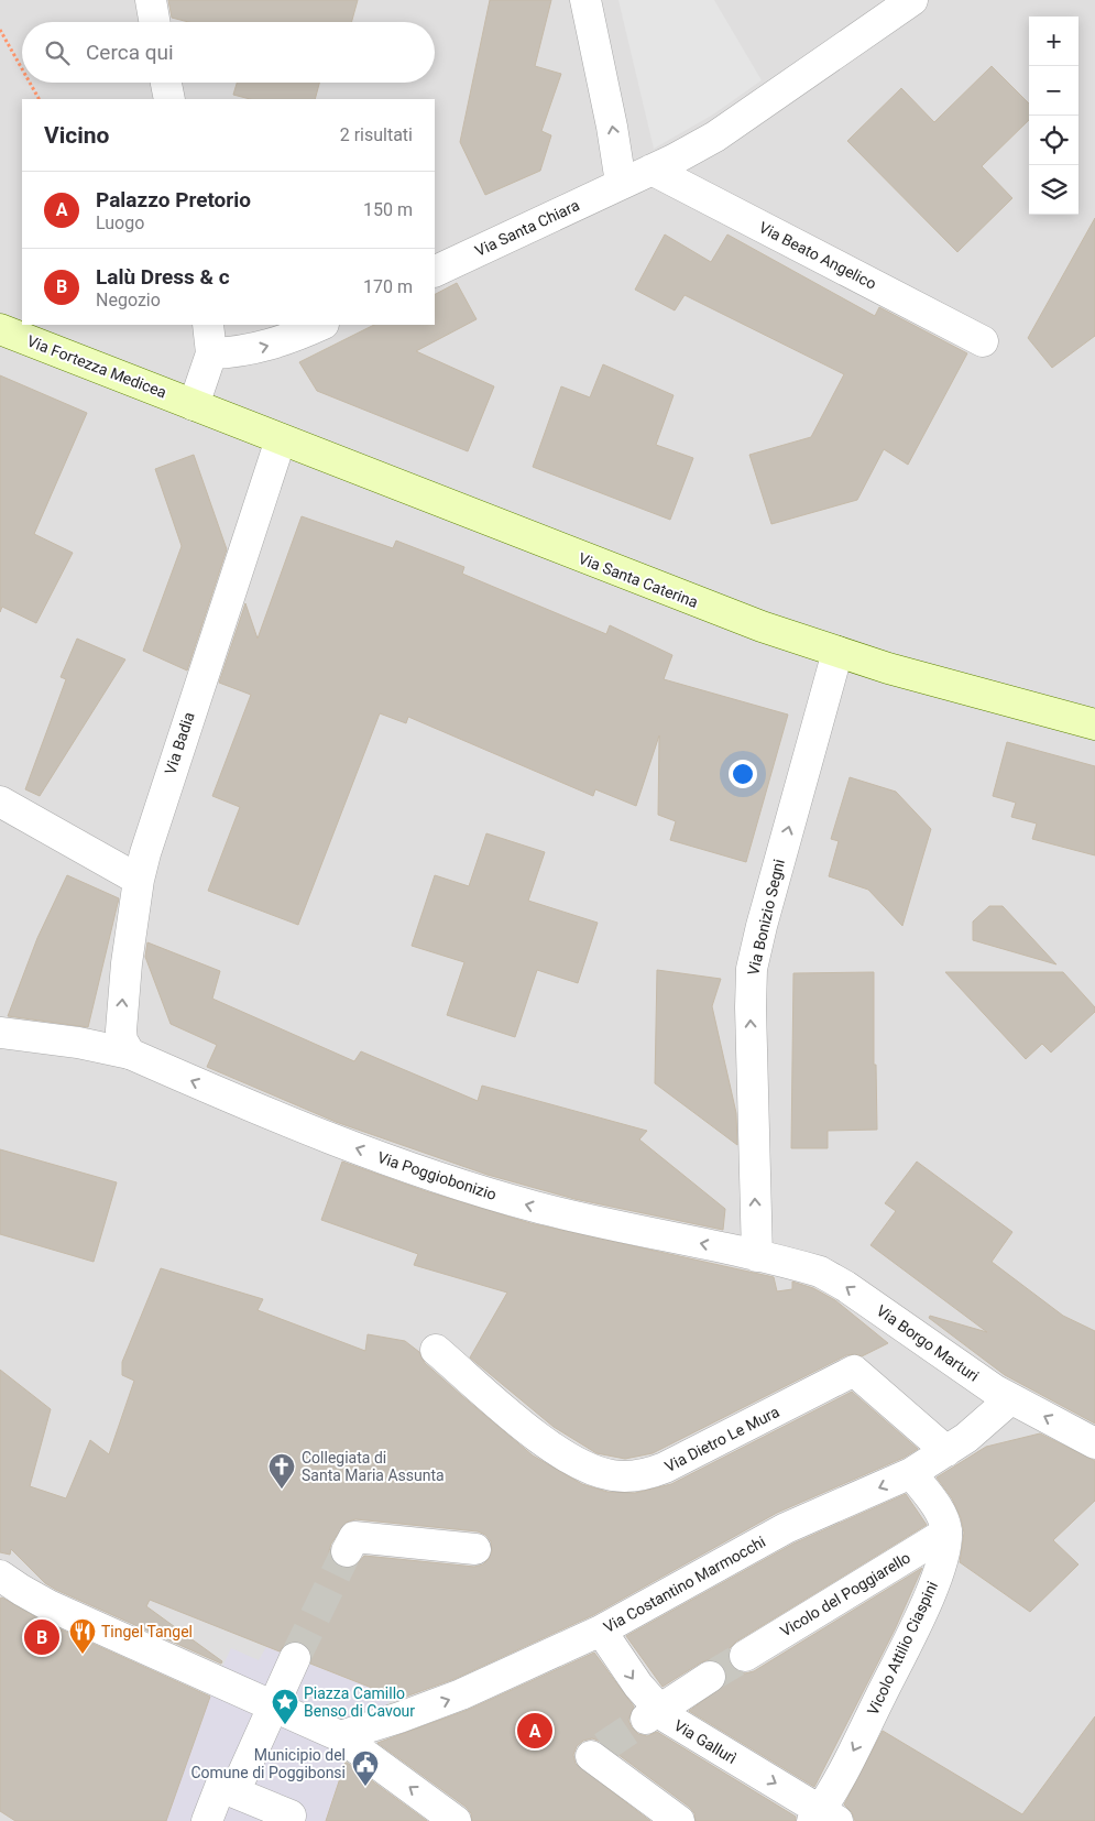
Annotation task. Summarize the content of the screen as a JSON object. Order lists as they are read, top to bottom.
{
  "streets": {
    "main road": ["Via Fortezza Medicea", "Via Santa Caterina"],
    "street": [
      "Via Santa Chiara",
      "Via Beato Angelico",
      "Via Badia",
      "Via Bonizio Segni",
      "Via Poggiobonizio",
      "Via Borgo Marturi",
      "Via Dietro Le Mura",
      "Via Costantino Marmocchi",
      "Vicolo del Poggiarello",
      "Vicolo Attilio Ciaspini",
      "Via Gallurì"
    ]
  },
  "crossings": [
    ["Via Fortezza Medicea", "Via Santa Caterina"],
    ["Via Santa Caterina", "Via Badia"],
    ["Via Santa Caterina", "Via Bonizio Segni"],
    ["Via Badia", "Via Poggiobonizio"],
    ["Via Bonizio Segni", "Via Poggiobonizio"],
    ["Via Bonizio Segni", "Via Borgo Marturi"],
    ["Via Poggiobonizio", "Via Borgo Marturi"],
    ["Via Borgo Marturi", "Via Costantino Marmocchi"],
    ["Via Dietro Le Mura", "Via Costantino Marmocchi"],
    ["Via Costantino Marmocchi", "Via Gallurì"],
    ["Vicolo del Poggiarello", "Vicolo Attilio Ciaspini"],
    ["Vicolo Attilio Ciaspini", "Via Gallurì"]
  ],
  "one_way": [
    "Via Bonizio Segni",
    "Via Poggiobonizio",
    "Via Borgo Marturi",
    "Vicolo Attilio Ciaspini"
  ],
  "places": {
    "church": ["Collegiata di Santa Maria Assunta"],
    "restaurant": ["Tingel Tangel"],
    "place": ["Piazza Camillo Benso di Cavour"],
    "public building": ["Municipio del Comune di Poggibonsi"]
  },
  "page": {
    "map_buttons": ["+", "−"],
    "search": "Cerca qui",
    "heading": ["Vicino", "2 risultati"],
    "list": [
      {
        "mark": "A",
        "name": "Palazzo Pretorio",
        "note": "Luogo",
        "value": "150 m"
      },
      {
        "mark": "B",
        "name": "Lalù Dress & c",
        "note": "Negozio",
        "value": "170 m"
      }
    ],
    "pins": ["B", "A"]
  }
}
